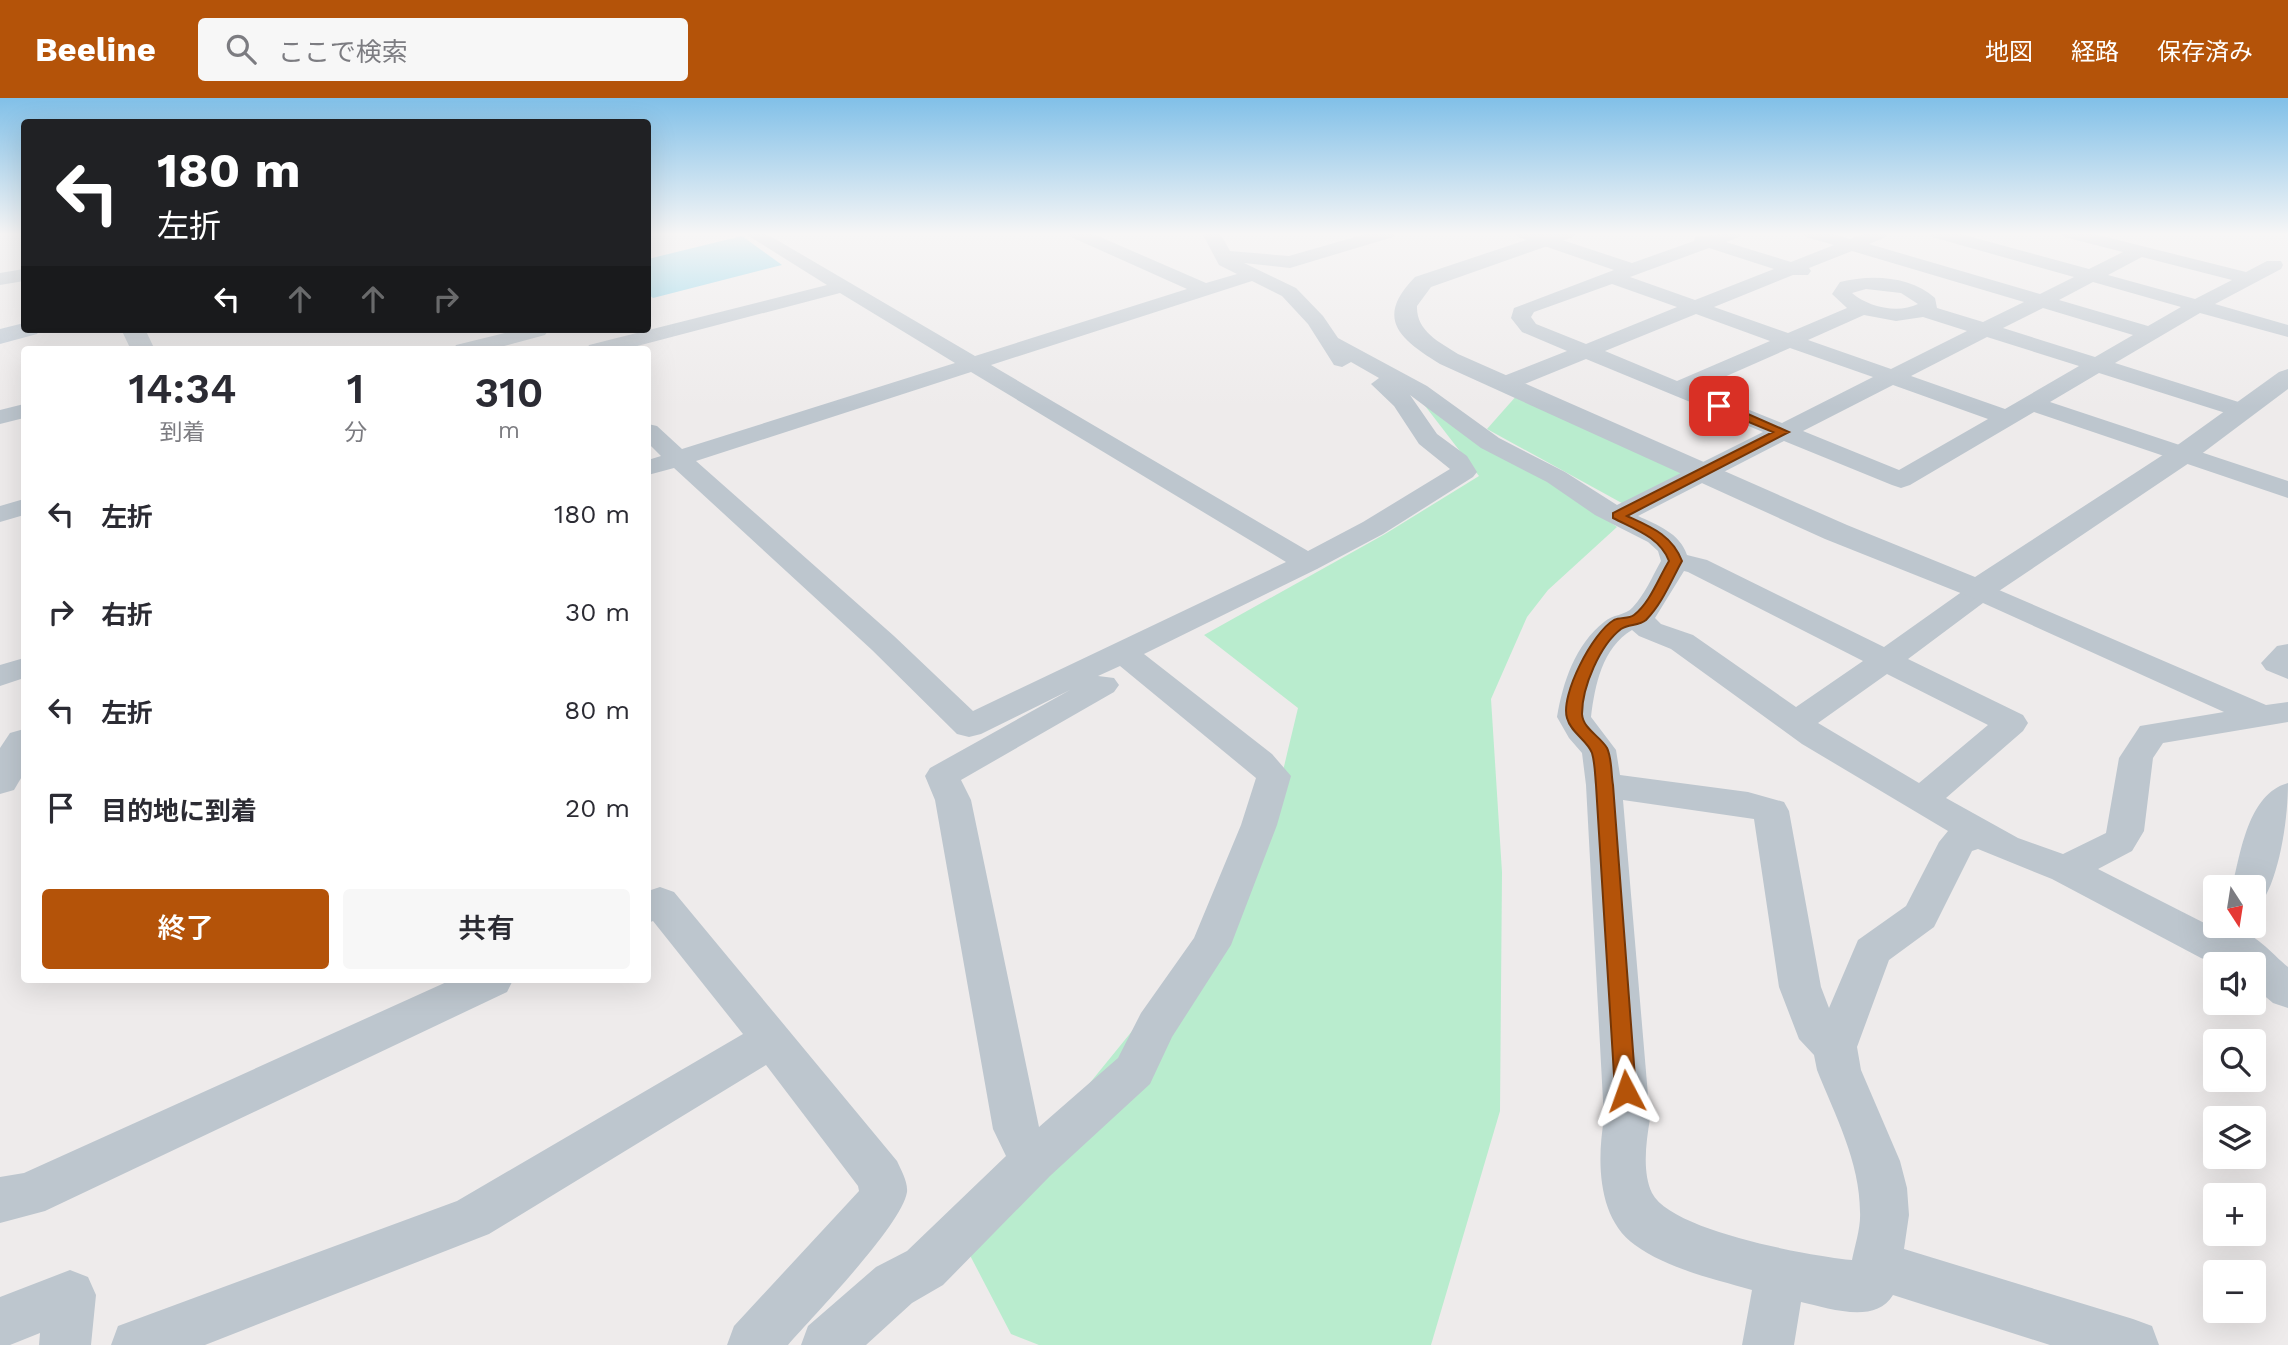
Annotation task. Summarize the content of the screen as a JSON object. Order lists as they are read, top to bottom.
{
  "north": "bottom",
  "page": {
    "header": "Beeline",
    "search": "ここで検索",
    "nav": ["地図", "経路", "保存済み"],
    "turn": ["180 m", "左折"],
    "eta": [
      "14:34",
      "到着",
      "1",
      "分",
      "310",
      "m"
    ],
    "list": [
      {
        "name": "左折",
        "value": "180 m"
      },
      {
        "name": "右折",
        "value": "30 m"
      },
      {
        "name": "左折",
        "value": "80 m"
      },
      {
        "name": "目的地に到着",
        "value": "20 m"
      }
    ],
    "map_buttons": ["+", "−"],
    "buttons": ["終了", "共有"]
  }
}
